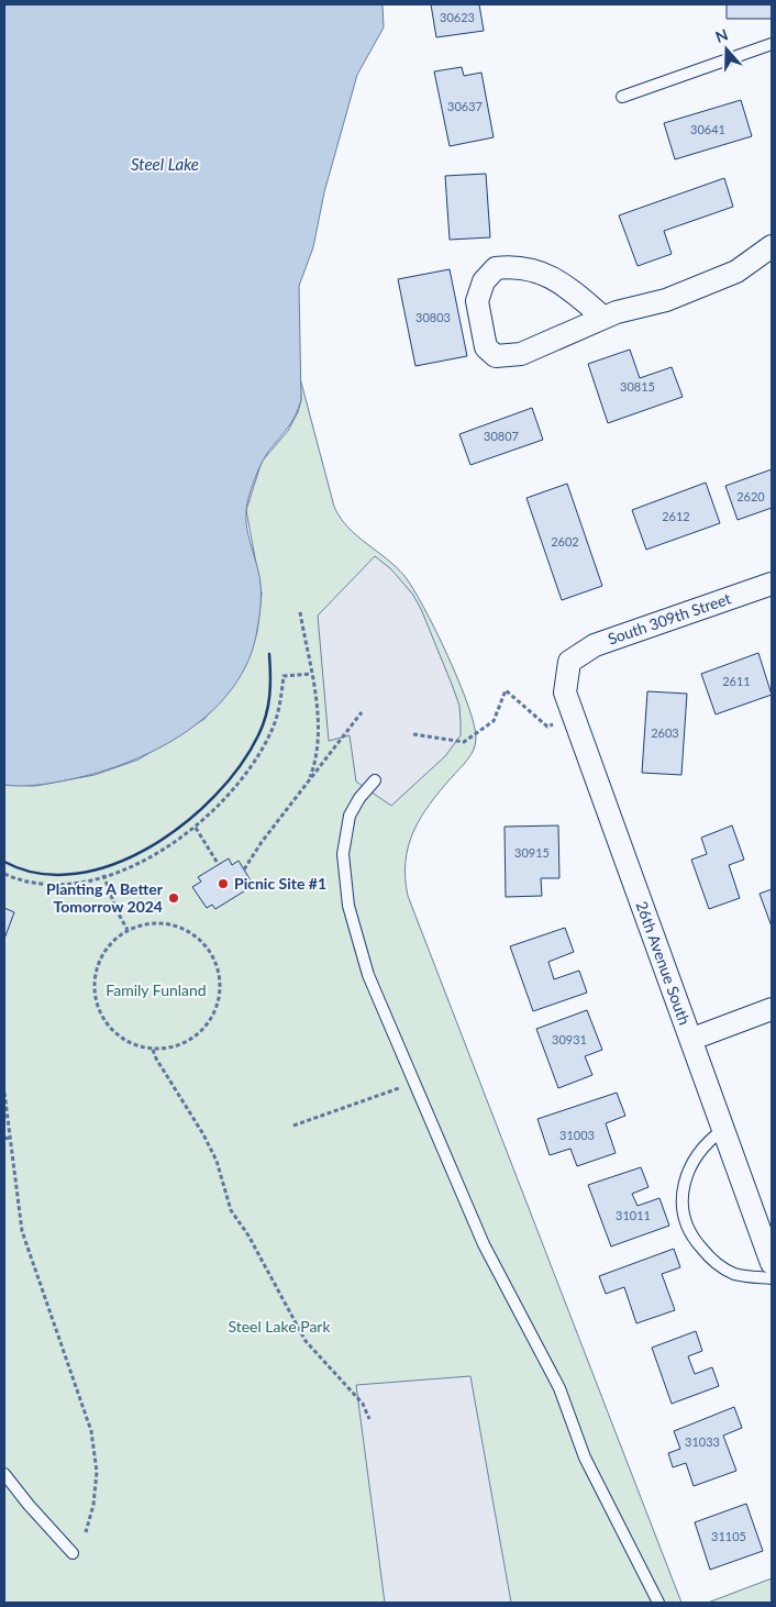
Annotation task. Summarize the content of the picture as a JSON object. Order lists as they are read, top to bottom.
{
  "streets": {
    "street": ["South 309th Street", "26th Avenue South"]
  },
  "crossings": [
    ["South 309th Street", "26th Avenue South"]
  ],
  "water": ["Steel Lake"],
  "parks": ["Family Funland", "Steel Lake Park"],
  "places": ["Picnic Site #1", "Planting A Better Tomorrow 2024"],
  "house_numbers": [
    "30623",
    "30637",
    "30641",
    "30803",
    "30815",
    "30807",
    "2620",
    "2612",
    "2602",
    "2611",
    "2603",
    "30915",
    "30931",
    "31003",
    "31011",
    "31033",
    "31105"
  ],
  "north": "top"
}
